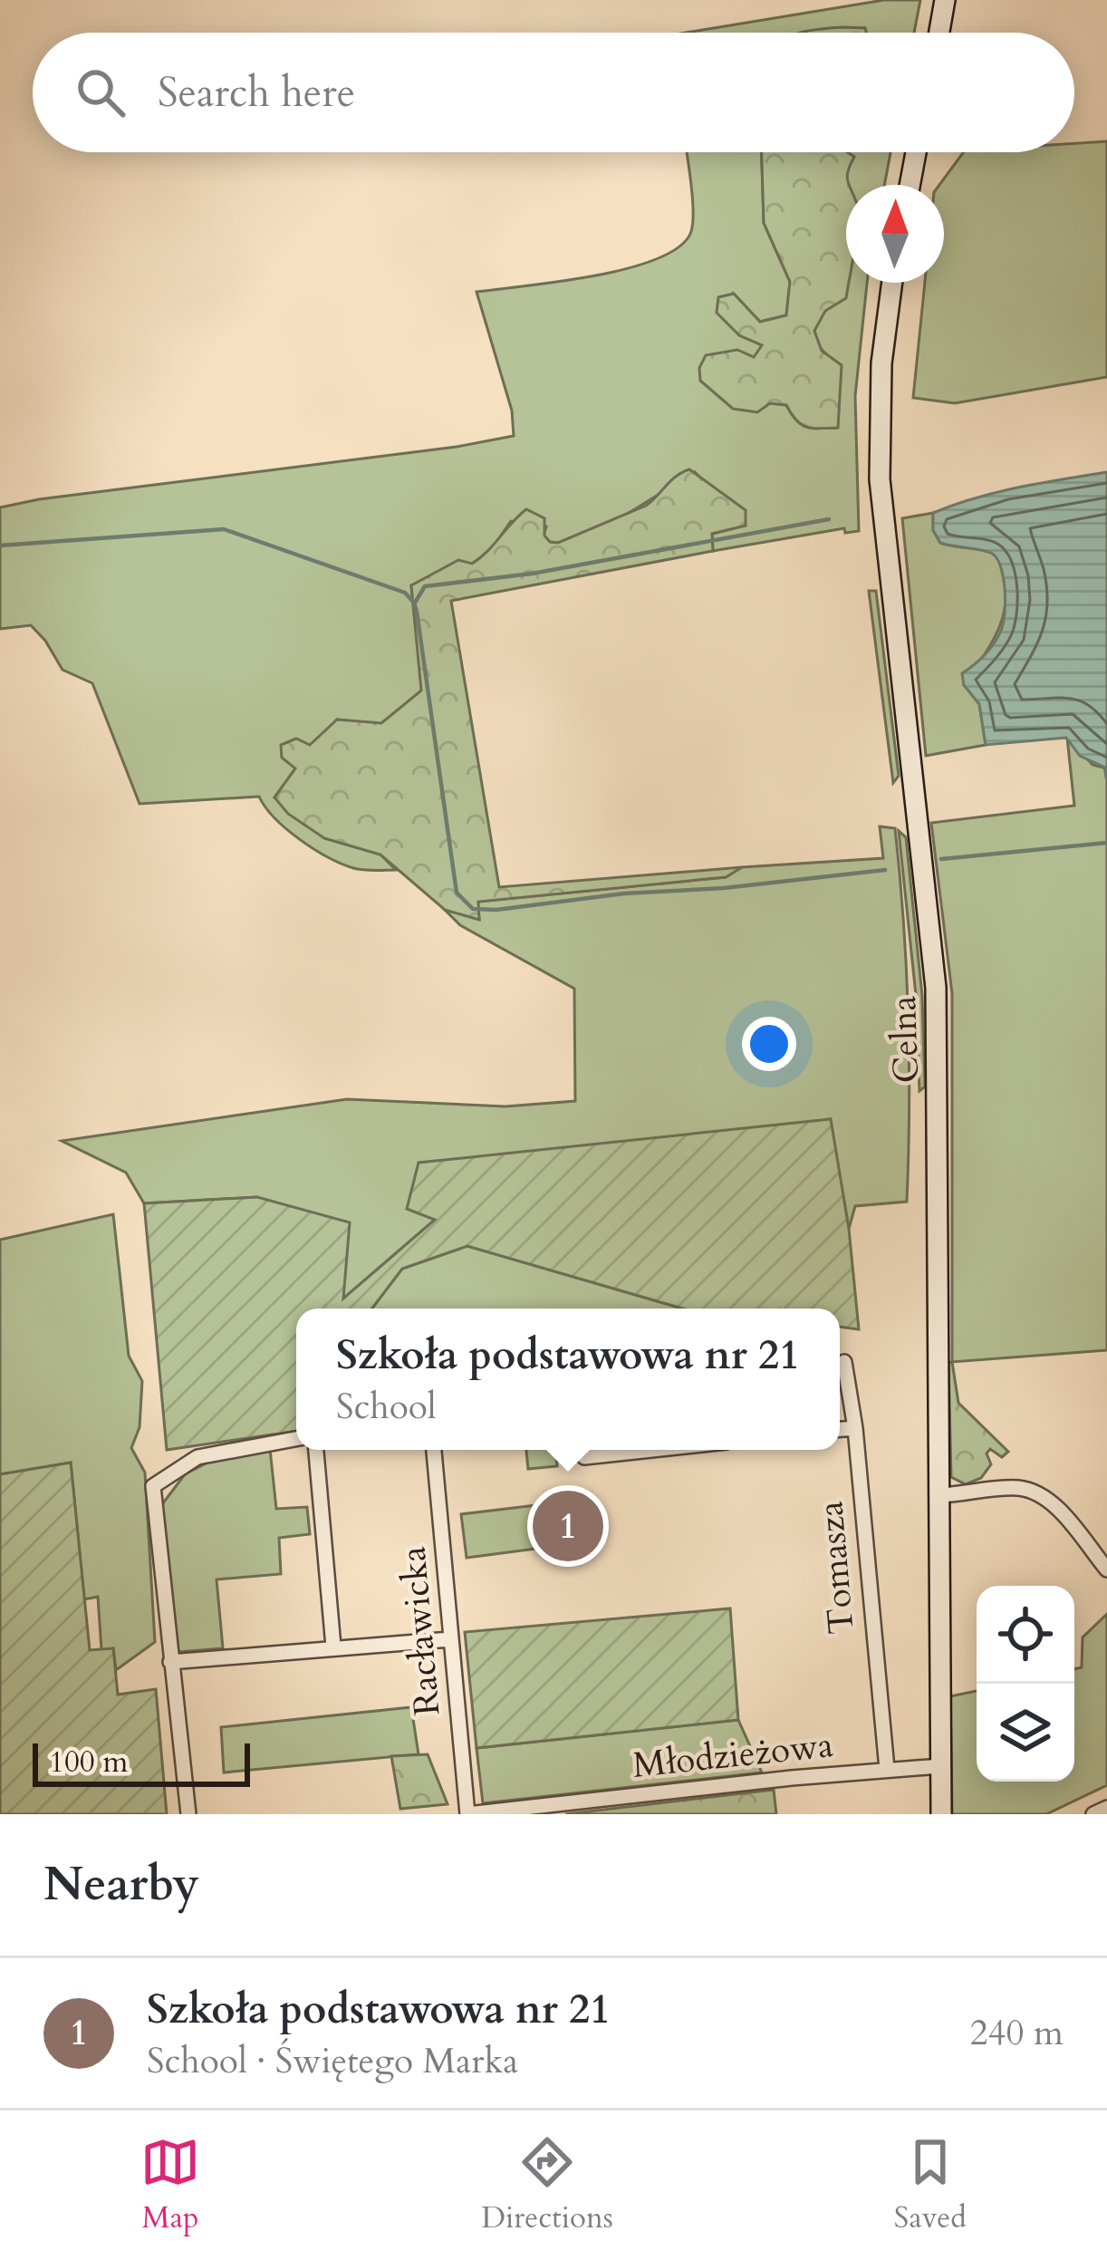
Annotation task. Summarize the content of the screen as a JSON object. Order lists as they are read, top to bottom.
{
  "streets": {
    "street": [
      "Celna",
      "Tomasza",
      "Racławicka",
      "Młodzieżowa"
    ]
  },
  "crossings": [
    ["Celna", "Młodzieżowa"],
    ["Tomasza", "Młodzieżowa"],
    ["Racławicka", "Młodzieżowa"]
  ],
  "scale_bar": "100 m",
  "north": "top",
  "page": {
    "search": "Search here",
    "popup": ["Szkoła podstawowa nr 21", "School"],
    "pins": "1",
    "scale": "100 m",
    "heading": "Nearby",
    "list": [
      {
        "mark": "1",
        "name": "Szkoła podstawowa nr 21",
        "note": "School · Świętego Marka",
        "value": "240 m"
      }
    ],
    "nav": ["Map", "Directions", "Saved"]
  }
}
